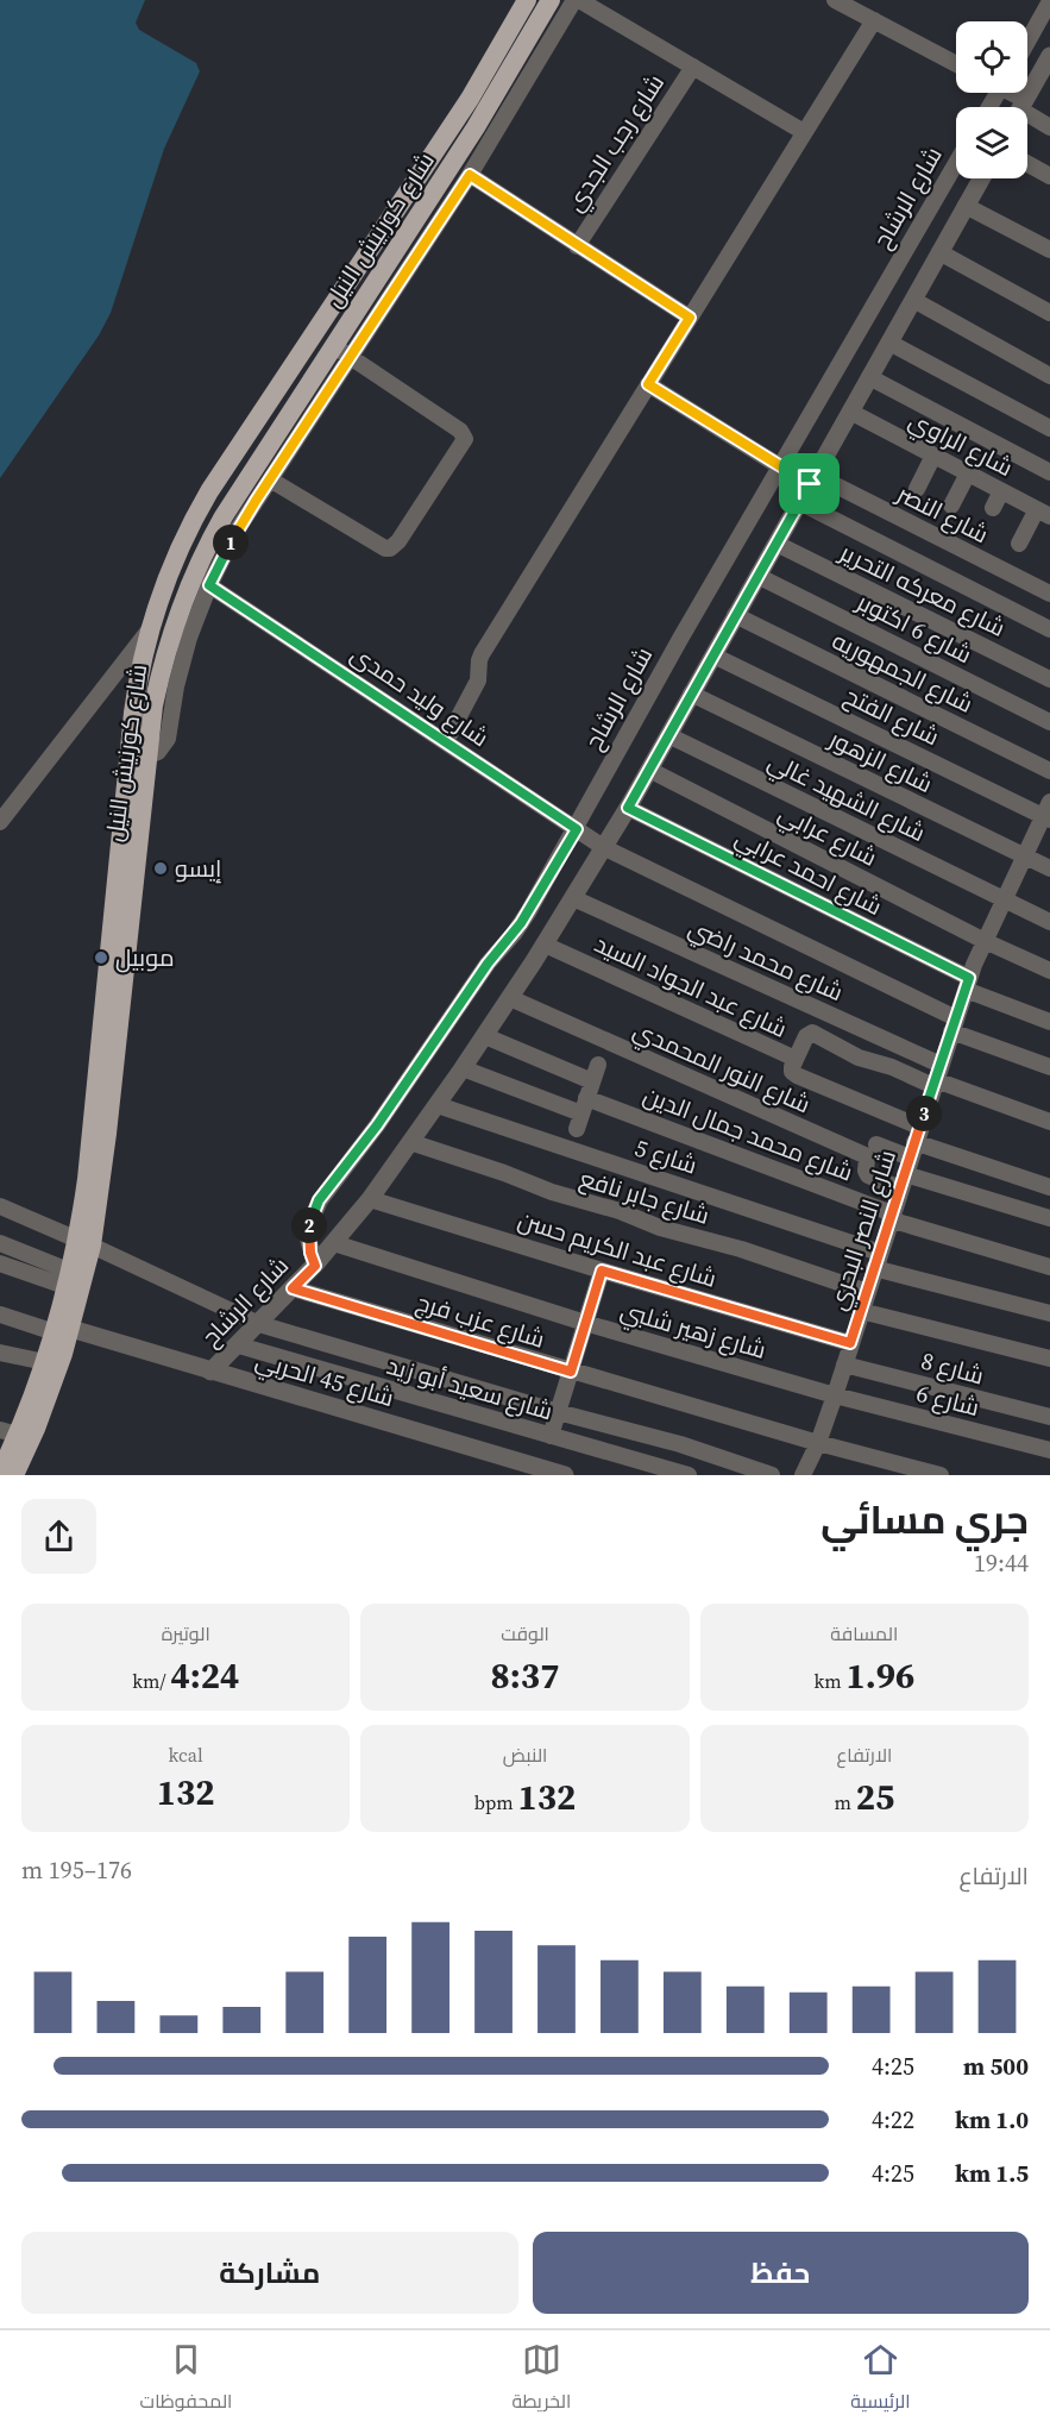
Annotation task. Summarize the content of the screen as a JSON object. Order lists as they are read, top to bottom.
{
  "streets": {
    "highway": ["شارع كورنيش النيل"],
    "street": [
      "شارع رجب الجدي",
      "شارع الرشاح",
      "شارع الراوي",
      "شارع النصر",
      "شارع معركه التحرير",
      "شارع 6 اكتوبر",
      "شارع الجمهوريه",
      "شارع وليد حمدى",
      "شارع الفتح",
      "شارع الزهور",
      "شارع الشهيد غالي",
      "شارع عرابي",
      "شارع احمد عرابي",
      "شارع محمد راضي",
      "شارع عبد الجواد السيد",
      "شارع النور المحمدي",
      "شارع محمد جمال الدين",
      "شارع 5",
      "شارع جابر نافع",
      "شارع النصر البحري",
      "شارع عبد الكريم حسن",
      "شارع عزب فرج",
      "شارع زهير شلبي",
      "شارع 8",
      "شارع 45 الحربي",
      "شارع سعيد أبو زيد",
      "شارع 6"
    ]
  },
  "crossings": [
    ["شارع الرشاح", "شارع الراوي"],
    ["شارع الرشاح", "شارع النصر"],
    ["شارع الرشاح", "شارع معركه التحرير"],
    ["شارع الرشاح", "شارع 6 اكتوبر"],
    ["شارع الرشاح", "شارع الجمهوريه"],
    ["شارع الرشاح", "شارع وليد حمدى"],
    ["شارع الرشاح", "شارع الفتح"],
    ["شارع الرشاح", "شارع الزهور"],
    ["شارع الرشاح", "شارع الشهيد غالي"],
    ["شارع الرشاح", "شارع عرابي"],
    ["شارع الرشاح", "شارع احمد عرابي"],
    ["شارع الرشاح", "شارع محمد راضي"],
    ["شارع الرشاح", "شارع عبد الجواد السيد"],
    ["شارع الرشاح", "شارع النور المحمدي"],
    ["شارع الرشاح", "شارع محمد جمال الدين"],
    ["شارع الرشاح", "شارع 5"],
    ["شارع الرشاح", "شارع جابر نافع"],
    ["شارع الرشاح", "شارع عبد الكريم حسن"],
    ["شارع الرشاح", "شارع عزب فرج"],
    ["شارع الرشاح", "شارع زهير شلبي"],
    ["شارع الرشاح", "شارع 45 الحربي"],
    ["شارع الرشاح", "شارع سعيد أبو زيد"],
    ["شارع كورنيش النيل", "شارع 45 الحربي"],
    ["شارع وليد حمدى", "شارع النصر البحري"],
    ["شارع الفتح", "شارع النصر البحري"],
    ["شارع الزهور", "شارع النصر البحري"],
    ["شارع الشهيد غالي", "شارع النصر البحري"],
    ["شارع عرابي", "شارع النصر البحري"],
    ["شارع احمد عرابي", "شارع النصر البحري"],
    ["شارع محمد راضي", "شارع النصر البحري"],
    ["شارع عبد الجواد السيد", "شارع النور المحمدي"],
    ["شارع عبد الجواد السيد", "شارع النصر البحري"],
    ["شارع النور المحمدي", "شارع النصر البحري"],
    ["شارع محمد جمال الدين", "شارع النصر البحري"],
    ["شارع 5", "شارع النصر البحري"],
    ["شارع جابر نافع", "شارع النصر البحري"],
    ["شارع النصر البحري", "شارع عبد الكريم حسن"],
    ["شارع النصر البحري", "شارع عزب فرج"],
    ["شارع النصر البحري", "شارع زهير شلبي"],
    ["شارع النصر البحري", "شارع 8"],
    ["شارع النصر البحري", "شارع 6"],
    ["شارع زهير شلبي", "شارع 6"]
  ],
  "places": ["إيسو", "موبيل"],
  "page": {
    "pins": ["1", "3", "2"],
    "heading": ["جري مسائي", "19:44"],
    "stats": [
      ["المسافة", "1.96 km"],
      ["الوقت", "8:37"],
      ["الوتيرة", "4:24 /km"],
      ["الارتفاع", "25 m"],
      ["النبض", "132 bpm"],
      ["kcal", "132"]
    ],
    "chart": ["الارتفاع", "176–195 m"],
    "list": [
      {
        "name": "500 m",
        "note": "4:25"
      },
      {
        "name": "1.0 km",
        "note": "4:22"
      },
      {
        "name": "1.5 km",
        "note": "4:25"
      }
    ],
    "buttons": ["حفظ", "مشاركة"],
    "tabs": ["الرئيسية", "الخريطة", "المحفوظات"]
  }
}
